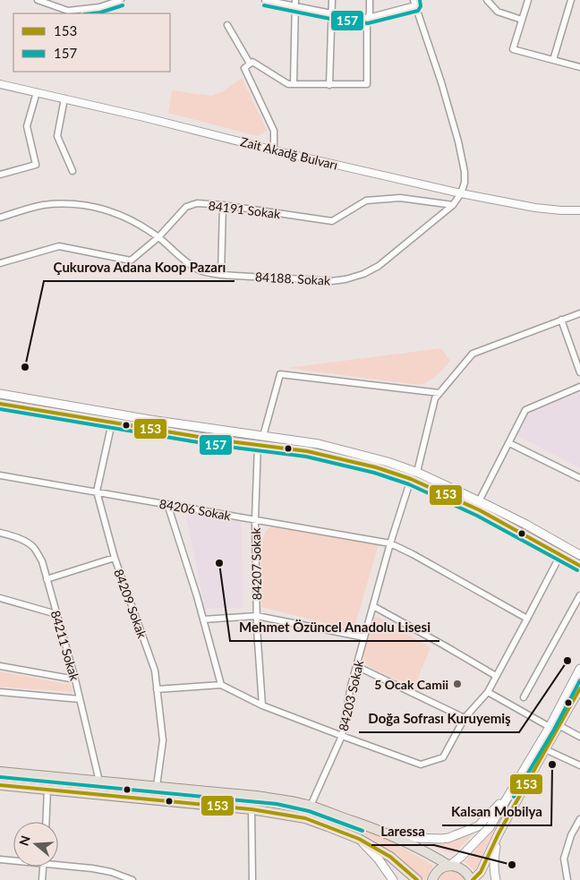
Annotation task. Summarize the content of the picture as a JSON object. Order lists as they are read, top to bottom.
{
  "streets": {
    "street": [
      "Zait Akadğ Bulvarı",
      "84191 Sokak",
      "84188. Sokak",
      "84206 Sokak",
      "84207 Sokak",
      "84209 Sokak",
      "84211 Sokak",
      "84203 Sokak"
    ]
  },
  "crossings": [
    ["Zait Akadğ Bulvarı", "84188. Sokak"],
    ["84191 Sokak", "84188. Sokak"],
    ["84206 Sokak", "84207 Sokak"],
    ["84206 Sokak", "84209 Sokak"],
    ["84206 Sokak", "84203 Sokak"]
  ],
  "places": [
    "Çukurova Adana Koop Pazarı",
    "Mehmet Özüncel Anadolu Lisesi",
    "Doğa Sofrası Kuruyemiş",
    "5 Ocak Camii",
    "Kalsan Mobilya",
    "Laressa"
  ],
  "lines": ["transit line 157", "transit line 153"],
  "legend": ["153", "157"],
  "north": "left"
}
